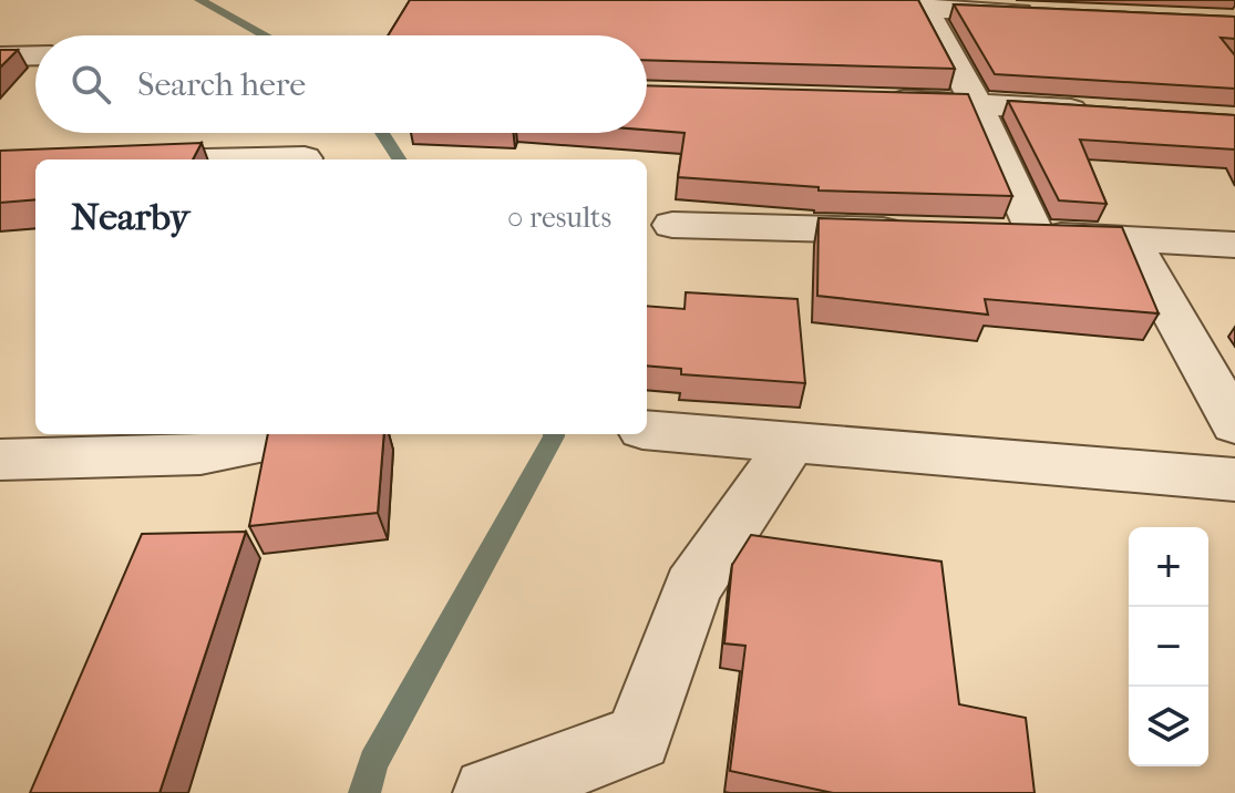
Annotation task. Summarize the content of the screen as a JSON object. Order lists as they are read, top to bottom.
{
  "page": {
    "search": "Search here",
    "heading": ["Nearby", "0 results"],
    "map_buttons": ["+", "−"]
  }
}
